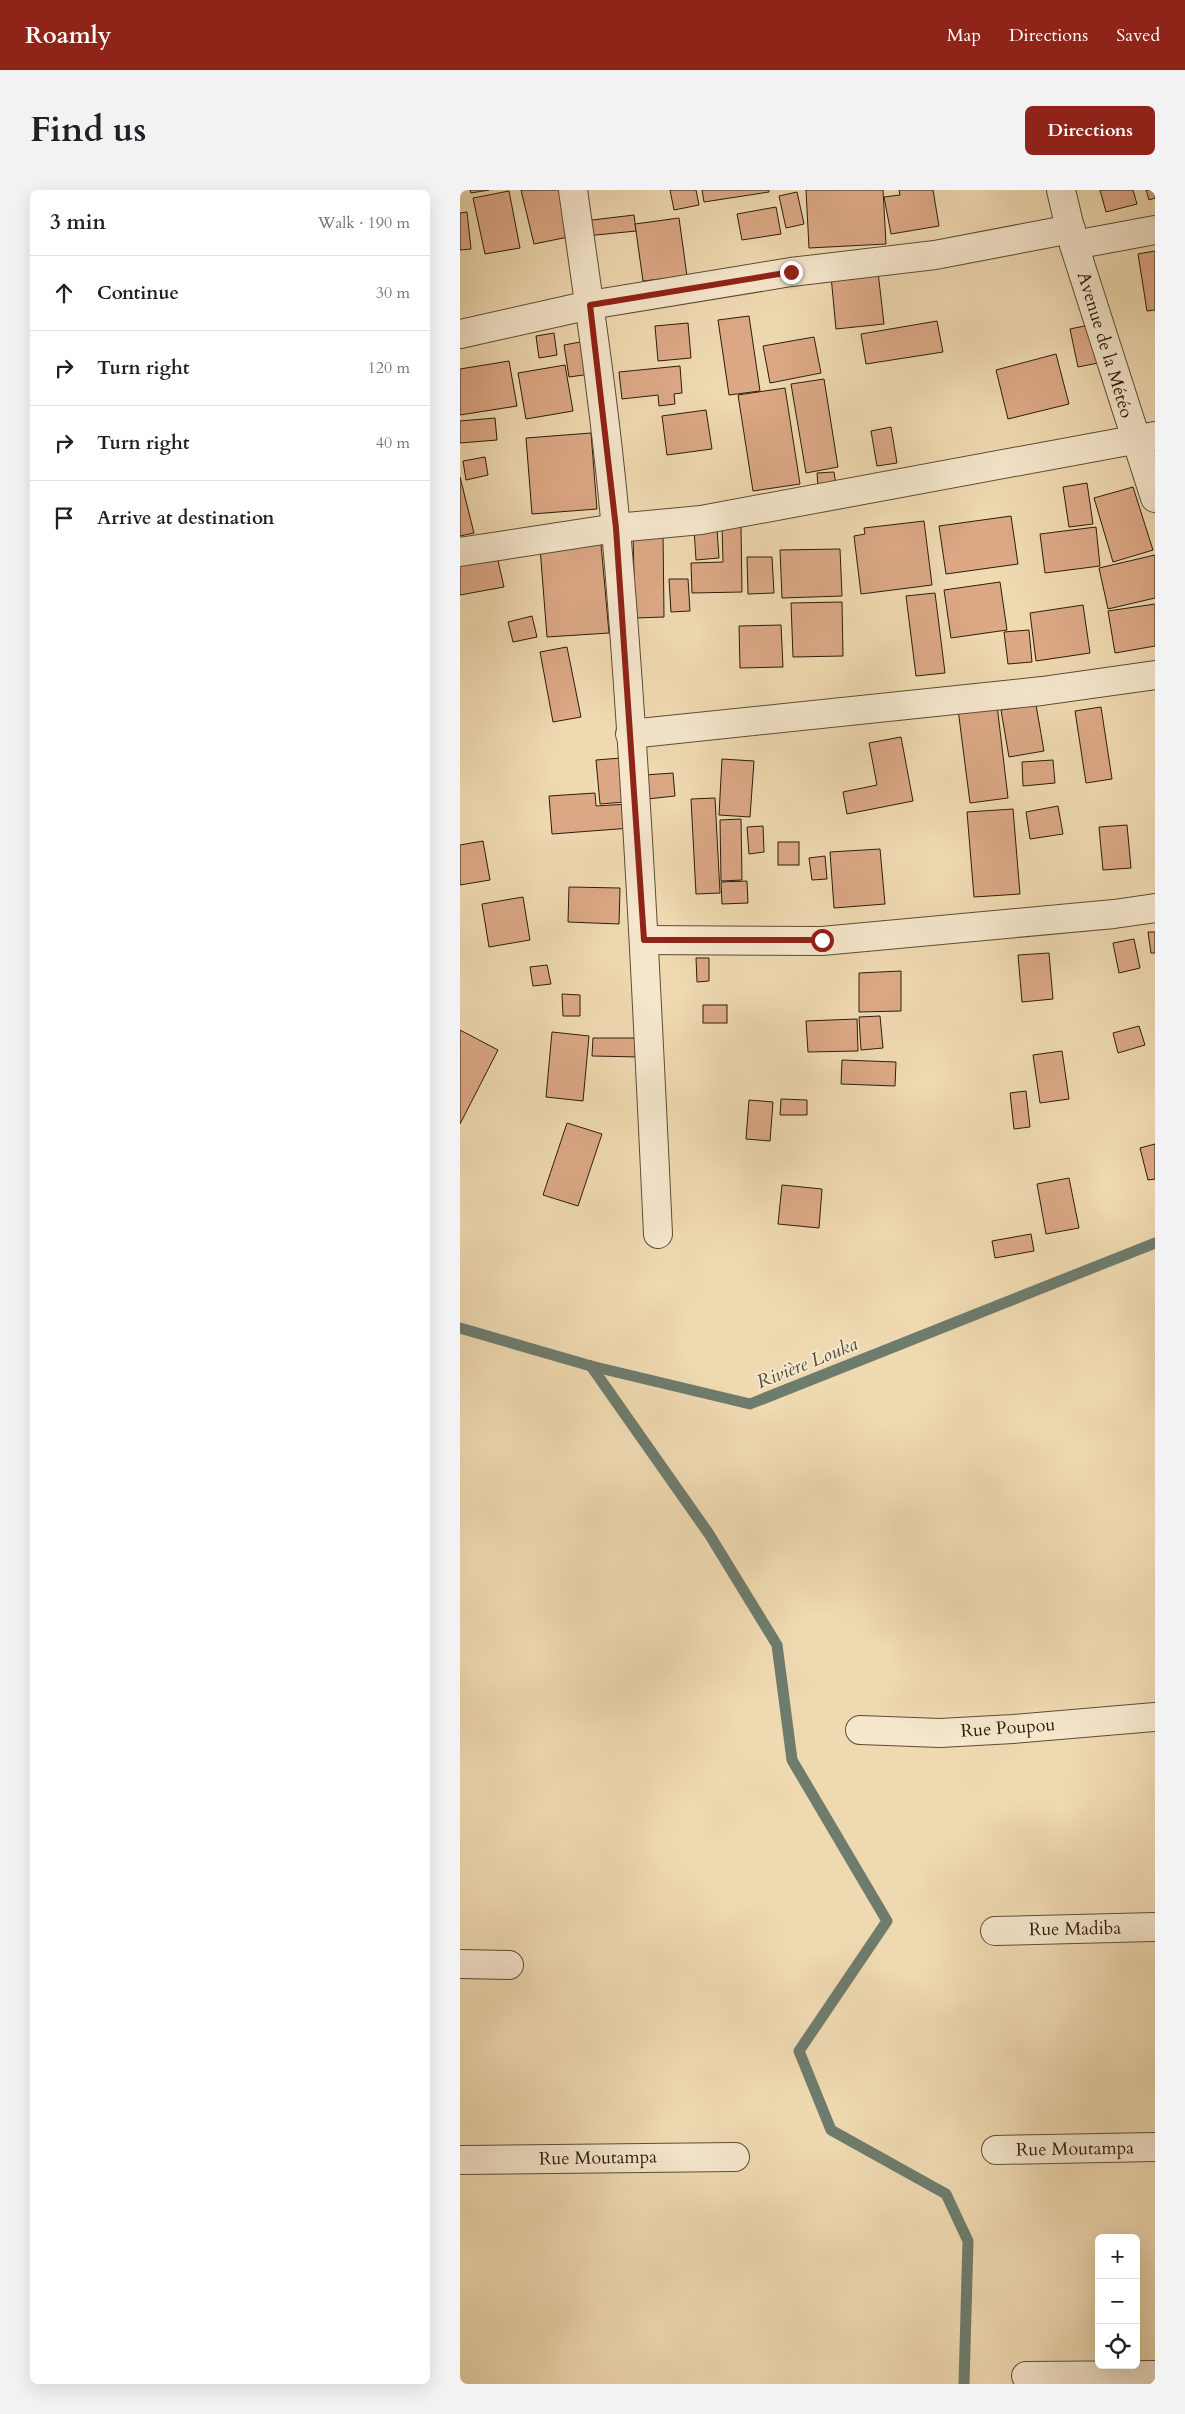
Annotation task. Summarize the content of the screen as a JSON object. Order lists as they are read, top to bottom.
{
  "streets": {
    "street": [
      "Avenue de la Météo",
      "Rue Poupou",
      "Rue Madiba",
      "Rue Moutampa"
    ]
  },
  "water": ["Rivière Louka"],
  "page": {
    "header": "Roamly",
    "nav": ["Map", "Directions", "Saved"],
    "title": "Find us",
    "buttons": "Directions",
    "heading": ["3 min", "Walk · 190 m"],
    "list": [
      ["Continue", "30 m"],
      ["Turn right", "120 m"],
      ["Turn right", "40 m"],
      "Arrive at destination"
    ],
    "map_buttons": ["+", "−"]
  }
}
